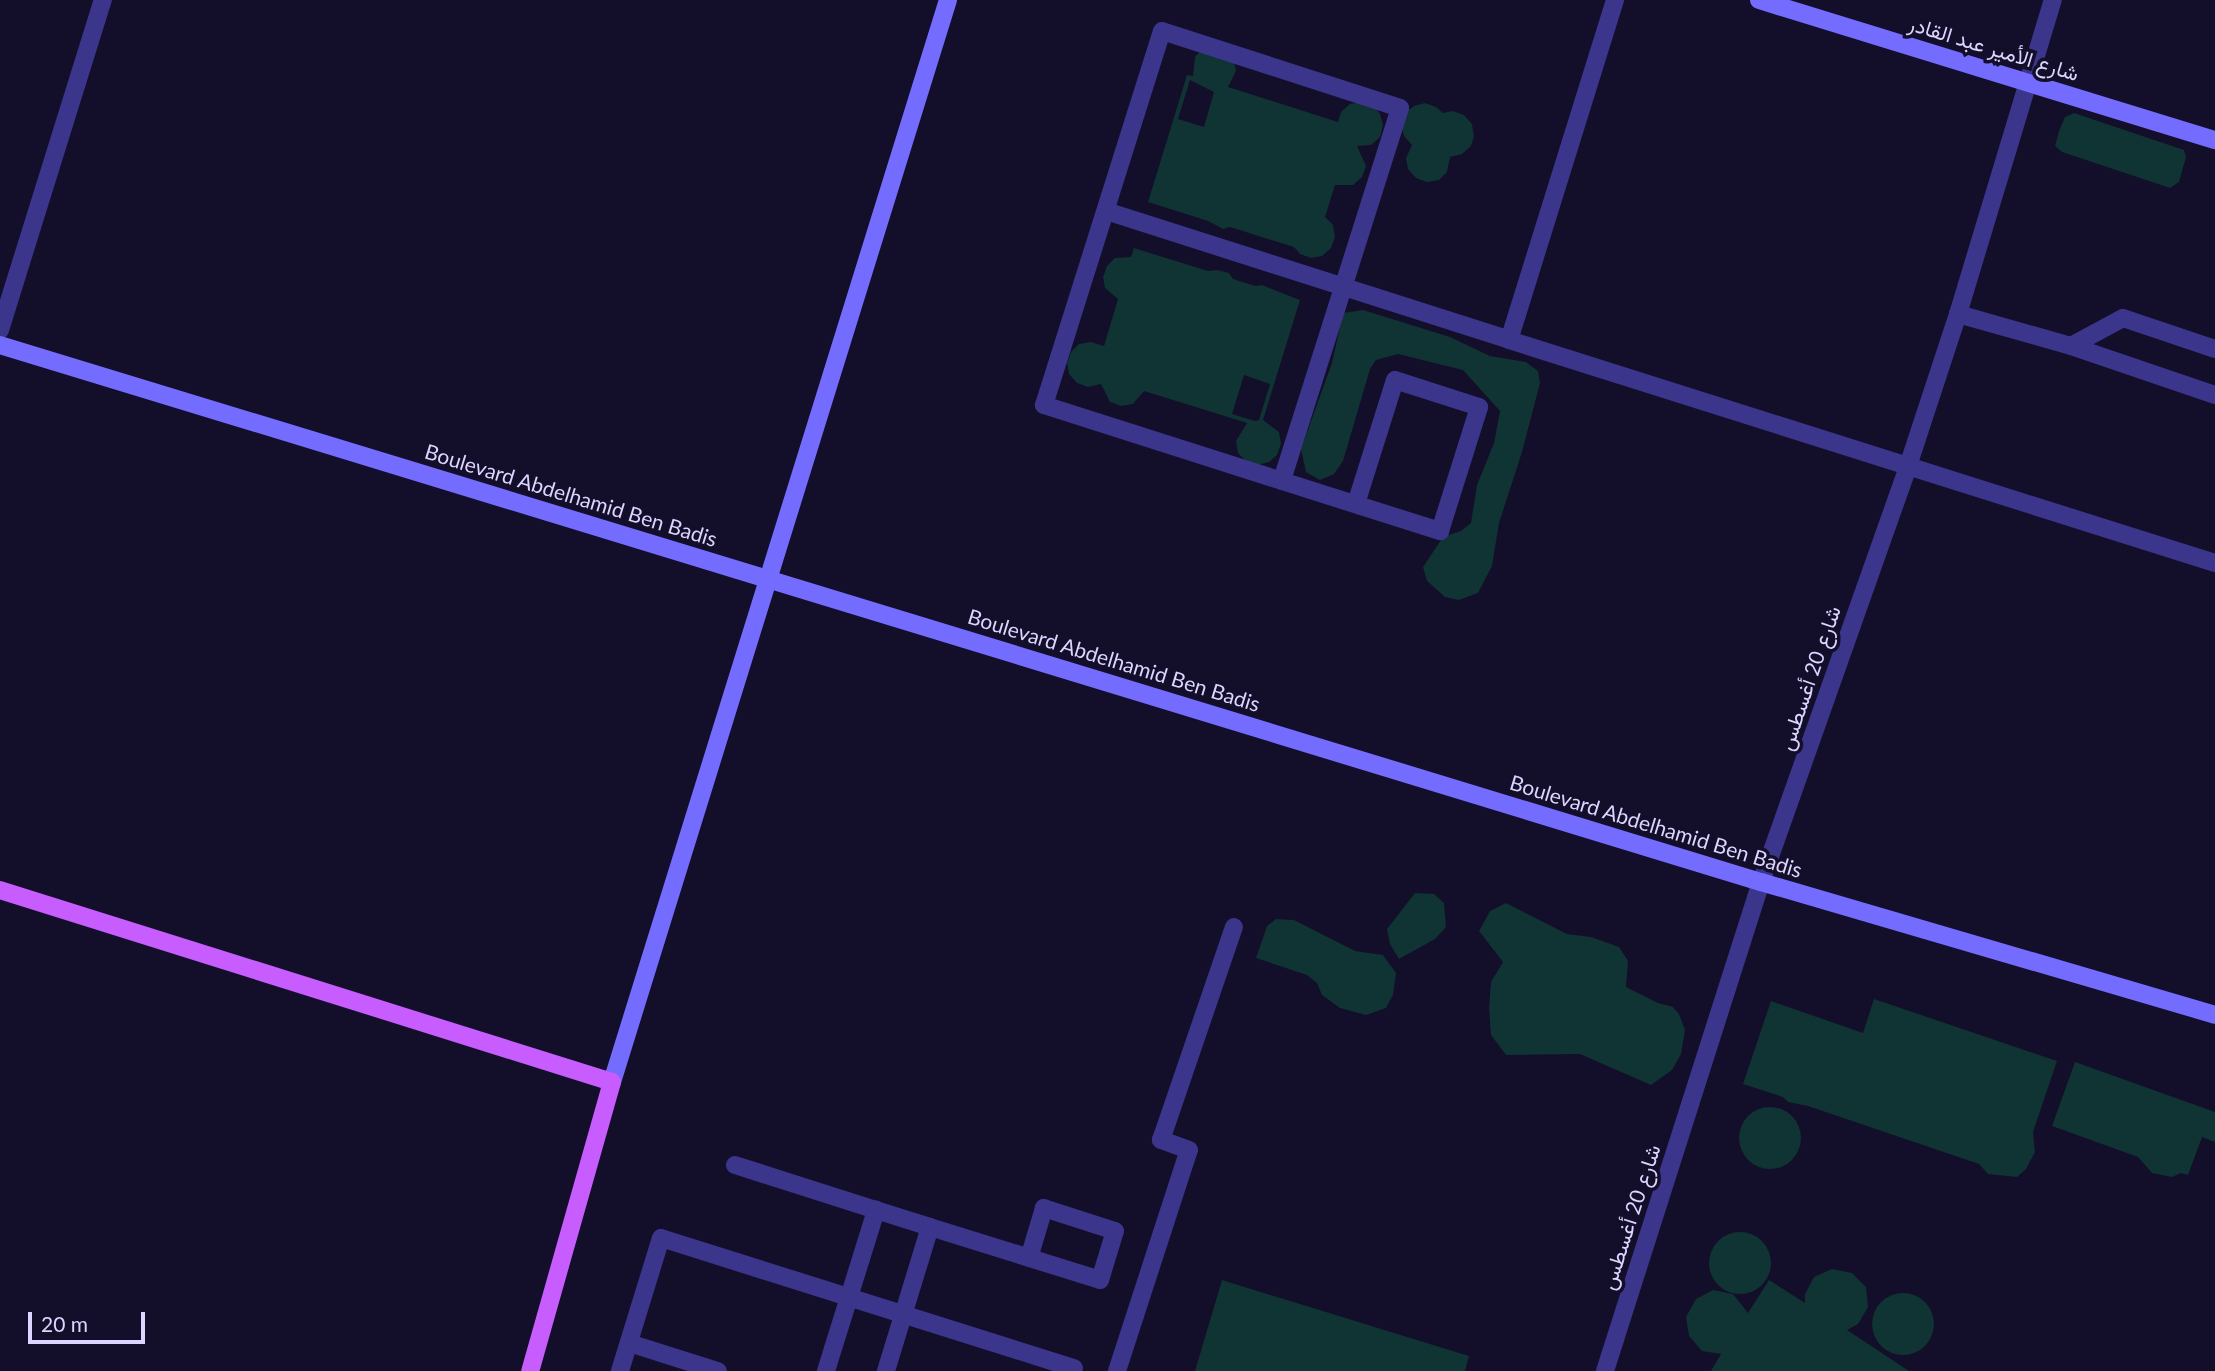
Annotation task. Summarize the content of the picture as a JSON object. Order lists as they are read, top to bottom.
{
  "streets": {
    "main road": ["شارع الأمير عبد القادر", "Boulevard Abdelhamid Ben Badis"],
    "street": ["شارع 20 أغسطس"]
  },
  "crossings": [
    ["شارع الأمير عبد القادر", "شارع 20 أغسطس"],
    ["Boulevard Abdelhamid Ben Badis", "شارع 20 أغسطس"]
  ],
  "scale_bar": "20 m"
}
